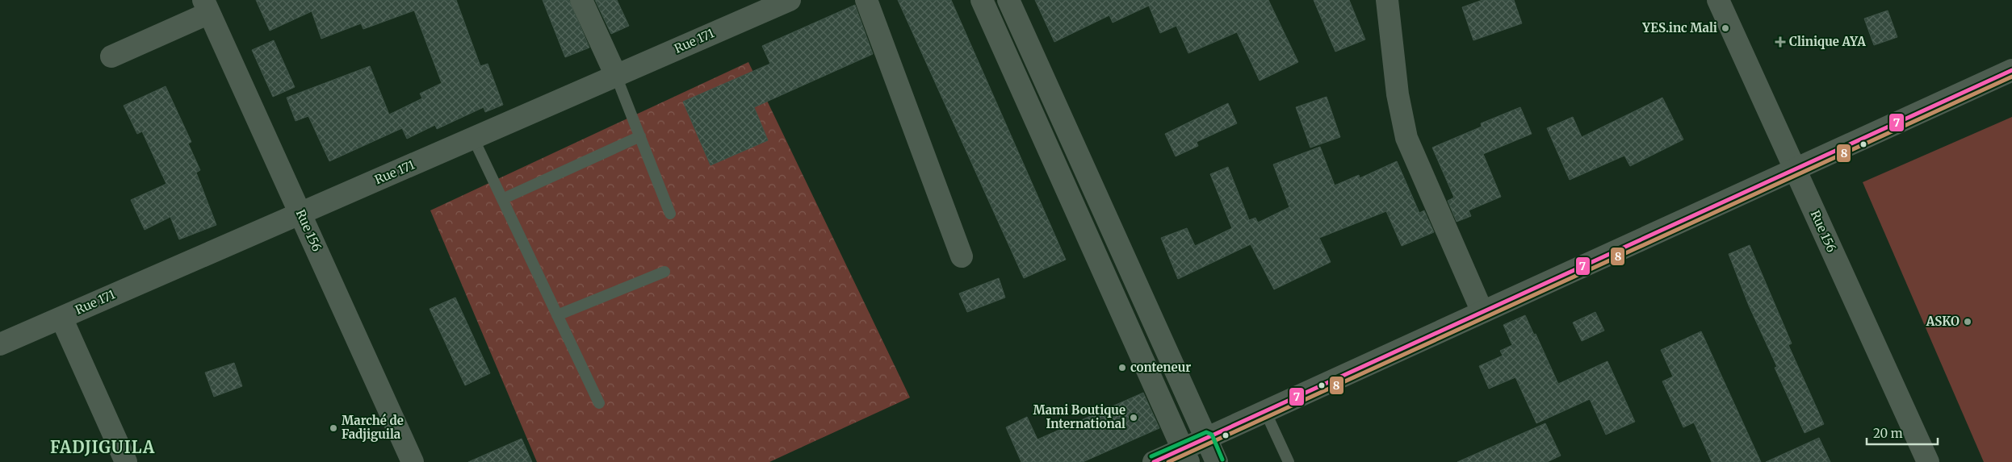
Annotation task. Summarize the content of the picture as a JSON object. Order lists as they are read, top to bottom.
{
  "streets": {
    "street": ["Rue 171", "Rue 156"]
  },
  "crossings": [
    ["Rue 171", "Rue 156"]
  ],
  "districts": ["FADJIGUILA"],
  "places": {
    "other": [
      "YES.inc Mali",
      "ASKO",
      "conteneur",
      "Mami Boutique International",
      "Marché de Fadjiguila"
    ],
    "health": ["Clinique AYA"]
  },
  "lines": ["transit line 7", "transit line 8"],
  "scale_bar": "20 m"
}
